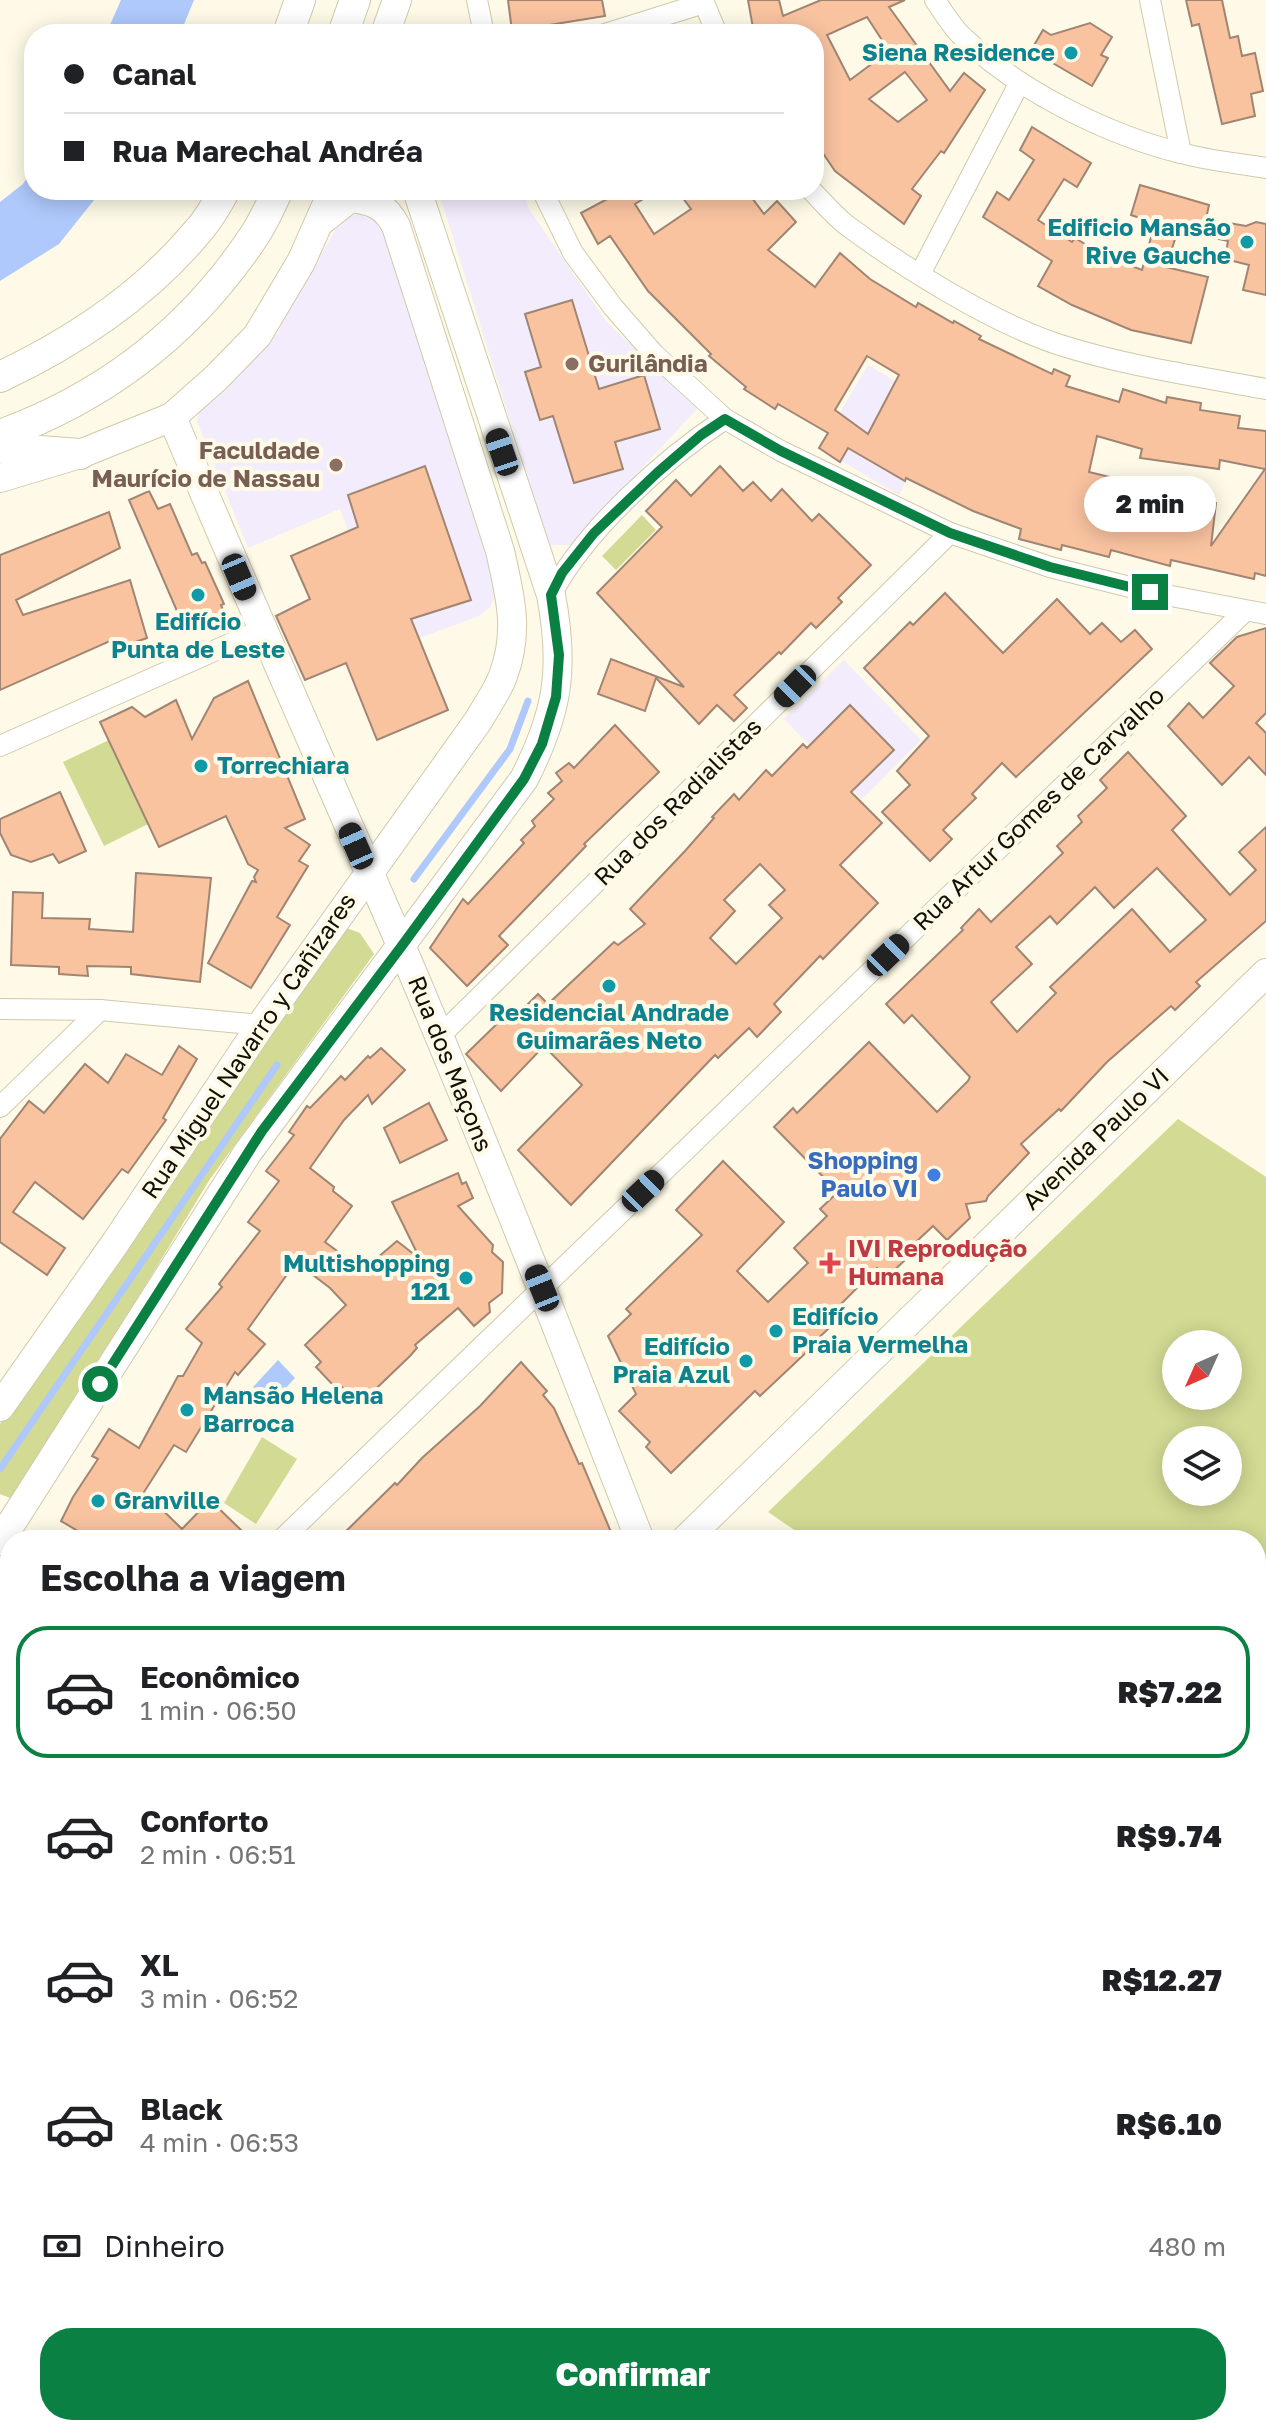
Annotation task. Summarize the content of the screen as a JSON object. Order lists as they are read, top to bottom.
{
  "streets": {
    "street": [
      "Rua dos Radialistas",
      "Rua Artur Gomes de Carvalho",
      "Rua Miguel Navarro y Cañizares",
      "Rua dos Maçons",
      "Avenida Paulo VI"
    ]
  },
  "crossings": [
    ["Rua dos Radialistas", "Rua dos Maçons"],
    ["Rua Artur Gomes de Carvalho", "Rua dos Maçons"],
    ["Rua Miguel Navarro y Cañizares", "Rua dos Maçons"]
  ],
  "places": {
    "other": [
      "Siena Residence",
      "Edificio Mansão Rive Gauche",
      "Gurilândia",
      "Faculdade Maurício de Nassau",
      "Edifício Punta de Leste",
      "Torrechiara",
      "Residencial Andrade Guimarães Neto",
      "Shopping Paulo VI",
      "Multishopping 121",
      "Edifício Praia Vermelha",
      "Edifício Praia Azul",
      "Mansão Helena Barroca",
      "Granville"
    ],
    "health": ["IVI Reprodução Humana"]
  },
  "north": "bottom left",
  "page": {
    "banner": ["Canal", "Rua Marechal Andréa"],
    "bubble": "2 min",
    "heading": "Escolha a viagem",
    "list": [
      {
        "name": "Econômico",
        "note": "1 min · 06:50",
        "value": "R$7.22"
      },
      {
        "name": "Conforto",
        "note": "2 min · 06:51",
        "value": "R$9.74"
      },
      {
        "name": "XL",
        "note": "3 min · 06:52",
        "value": "R$12.27"
      },
      {
        "name": "Black",
        "note": "4 min · 06:53",
        "value": "R$6.10"
      }
    ],
    "pay": ["Dinheiro", "480 m"],
    "buttons": "Confirmar"
  }
}
